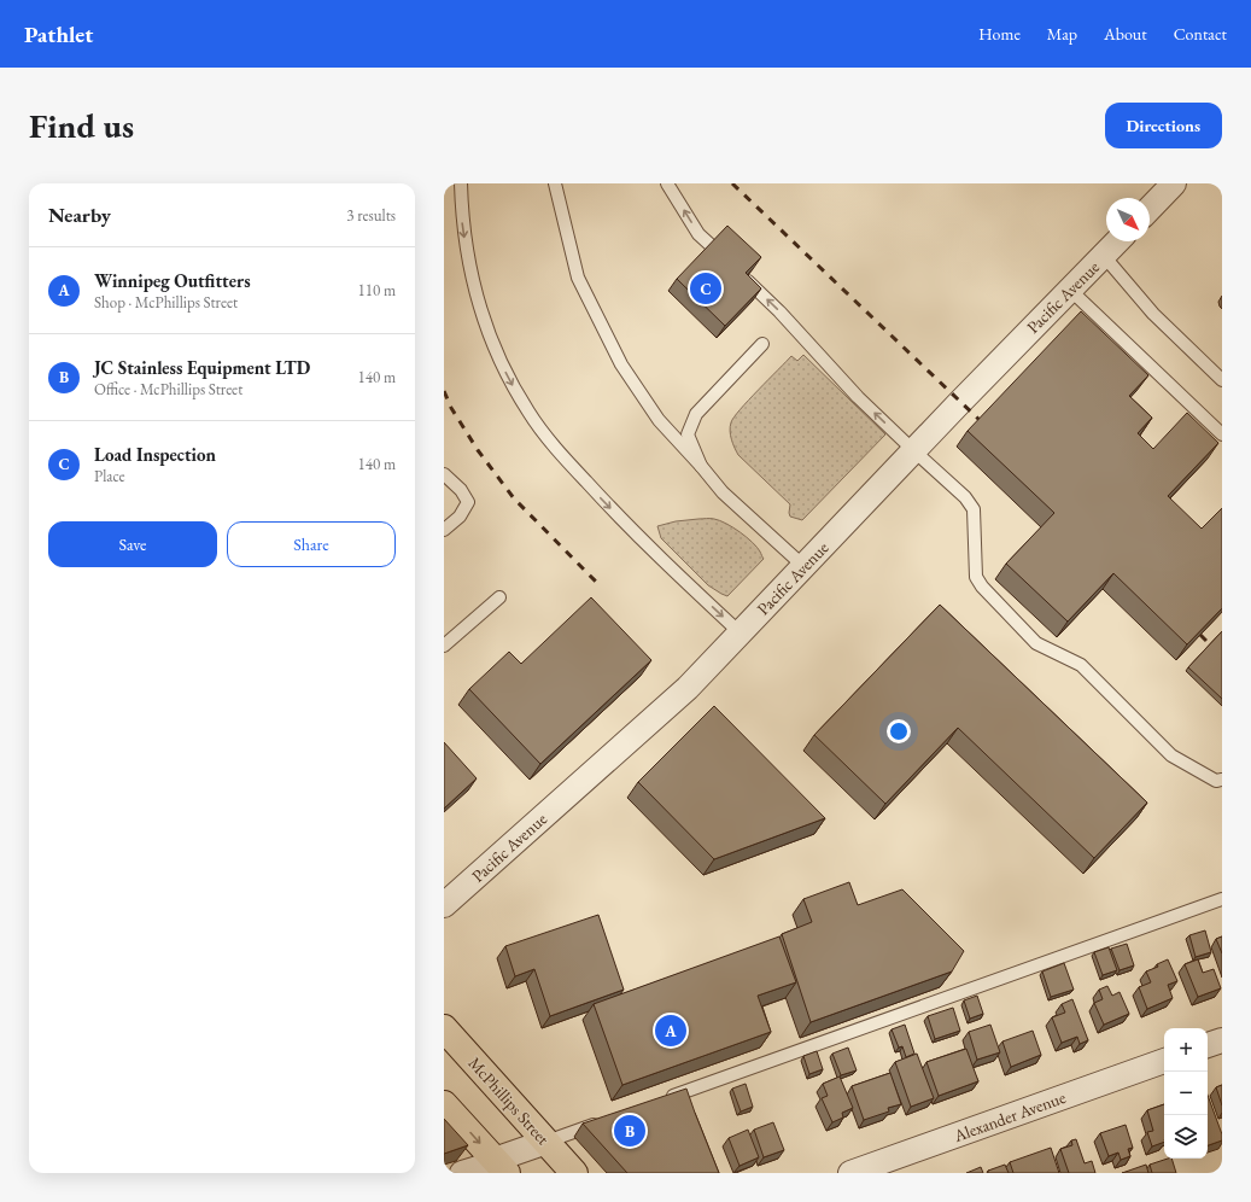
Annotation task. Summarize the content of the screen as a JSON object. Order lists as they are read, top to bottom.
{
  "streets": {
    "main road": ["McPhillips Street"],
    "street": ["Pacific Avenue", "Alexander Avenue"]
  },
  "north": "bottom right",
  "page": {
    "header": "Pathlet",
    "nav": [
      "Home",
      "Map",
      "About",
      "Contact"
    ],
    "buttons": [
      "Directions",
      ["Save", "Share"]
    ],
    "title": "Find us",
    "heading": ["Nearby", "3 results"],
    "list": [
      {
        "mark": "A",
        "name": "Winnipeg Outfitters",
        "note": "Shop · McPhillips Street",
        "value": "110 m"
      },
      {
        "mark": "B",
        "name": "JC Stainless Equipment LTD",
        "note": "Office · McPhillips Street",
        "value": "140 m"
      },
      {
        "mark": "C",
        "name": "Load Inspection",
        "note": "Place",
        "value": "140 m"
      }
    ],
    "pins": ["C", "A", "B"],
    "map_buttons": ["+", "−"]
  }
}
